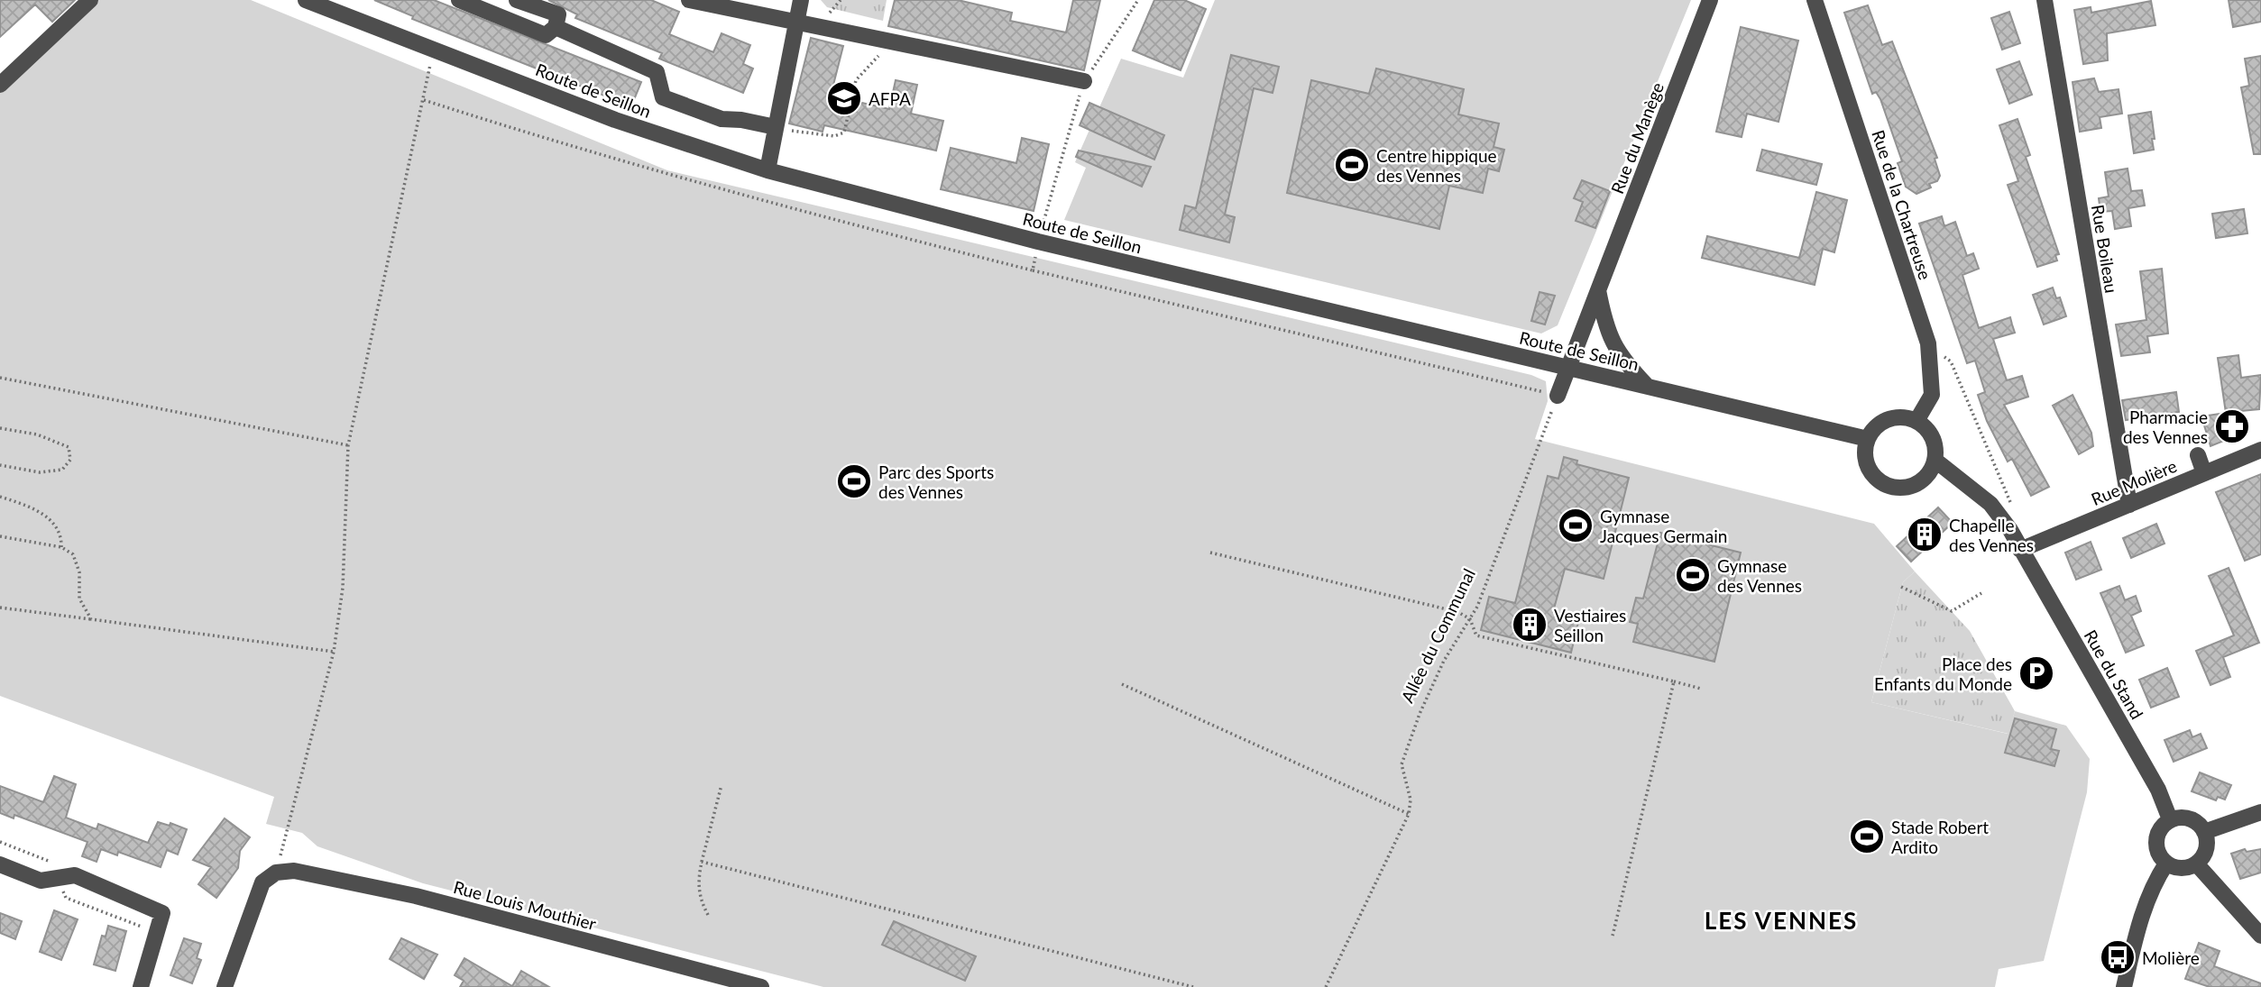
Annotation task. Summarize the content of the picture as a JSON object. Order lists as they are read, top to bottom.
{
  "streets": {
    "street": [
      "Route de Seillon",
      "Rue du Manège",
      "Rue de la Chartreuse",
      "Rue Boileau",
      "Rue Molière",
      "Rue du Stand",
      "Rue Louis Mouthier"
    ],
    "path": ["Allée du Communal"]
  },
  "crossings": [
    ["Route de Seillon", "Rue du Manège"],
    ["Route de Seillon", "Rue de la Chartreuse"],
    ["Rue Boileau", "Rue Molière"],
    ["Rue Molière", "Rue du Stand"]
  ],
  "districts": ["LES VENNES"],
  "places": {
    "school or university": ["AFPA"],
    "sports": [
      "Centre hippique des Vennes",
      "Parc des Sports des Vennes",
      "Gymnase Jacques Germain",
      "Gymnase des Vennes",
      "Stade Robert Ardito"
    ],
    "pharmacy": ["Pharmacie des Vennes"],
    "building": ["Chapelle des Vennes", "Vestiaires Seillon"],
    "parking": ["Place des Enfants du Monde"],
    "bus stop": ["Molière"]
  }
}
